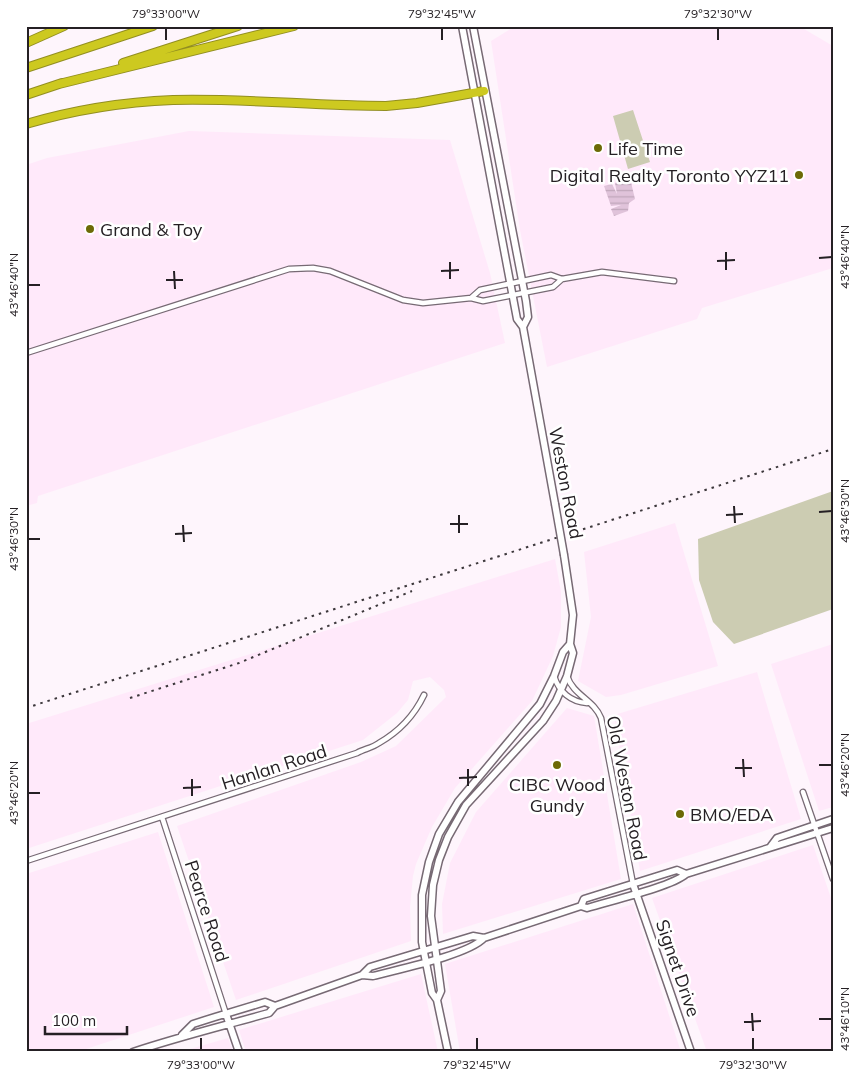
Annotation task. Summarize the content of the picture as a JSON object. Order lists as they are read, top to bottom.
{
  "streets": {
    "main road": ["Weston Road", "Signet Drive"],
    "street": ["Hanlan Road", "Old Weston Road", "Pearce Road"]
  },
  "crossings": [
    ["Weston Road", "Old Weston Road"],
    ["Hanlan Road", "Pearce Road"],
    ["Old Weston Road", "Signet Drive"]
  ],
  "places": [
    "Life Time",
    "Digital Realty Toronto YYZ11",
    "Grand & Toy",
    "CIBC Wood Gundy",
    "BMO/EDA"
  ],
  "scale_bar": "100 m",
  "coordinates": [
    "79°33'00\"W",
    "79°32'45\"W",
    "79°32'30\"W",
    "43°46'40\"N",
    "43°46'30\"N",
    "43°46'20\"N",
    "43°46'10\"N"
  ]
}
